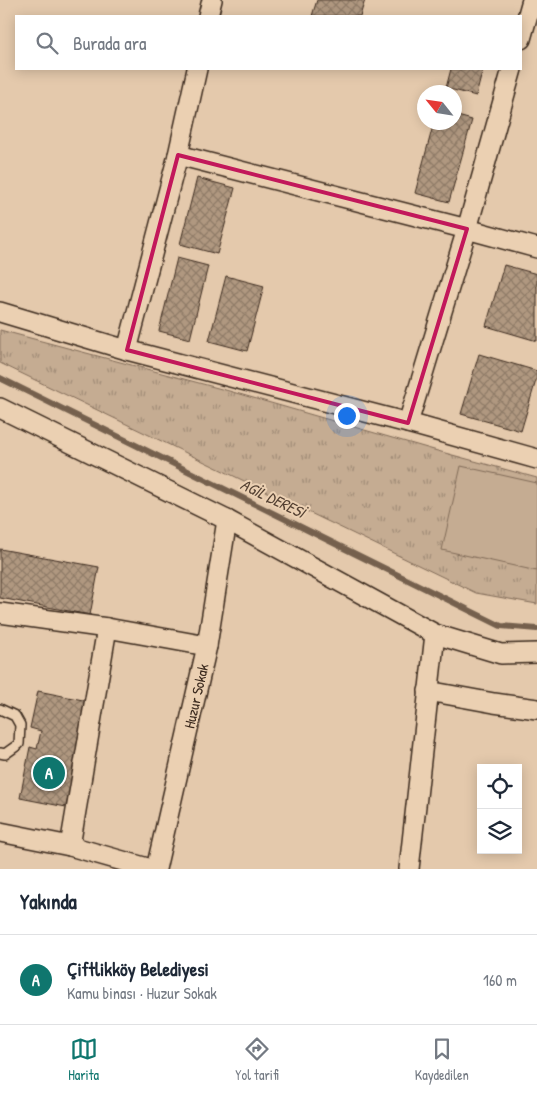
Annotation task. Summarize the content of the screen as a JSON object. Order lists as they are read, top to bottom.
{
  "streets": {
    "street": ["Huzur Sokak"]
  },
  "water": ["AGİL DERESİ"],
  "north": "top left",
  "page": {
    "search": "Burada ara",
    "pins": "A",
    "heading": "Yakında",
    "list": [
      {
        "mark": "A",
        "name": "Çiftlikköy Belediyesi",
        "note": "Kamu binası · Huzur Sokak",
        "value": "160 m"
      }
    ],
    "nav": ["Harita", "Yol tarifi", "Kaydedilen"]
  }
}
